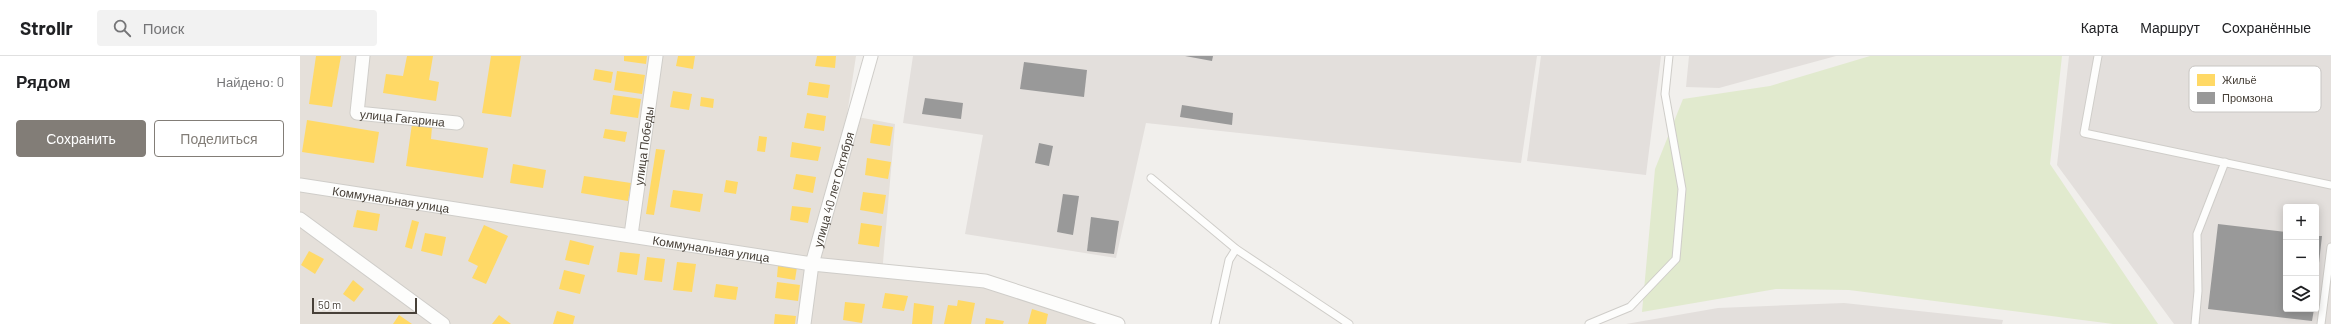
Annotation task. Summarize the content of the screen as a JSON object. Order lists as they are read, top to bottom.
{
  "streets": {
    "street": [
      "улица Гагарина",
      "улица Победы",
      "улица 40 лет Октября",
      "Коммунальная улица"
    ]
  },
  "crossings": [
    ["улица Победы", "Коммунальная улица"],
    ["улица 40 лет Октября", "Коммунальная улица"]
  ],
  "legend": ["Жильё", "Промзона"],
  "scale_bar": "50 m",
  "page": {
    "header": "Strollr",
    "search": "Поиск",
    "nav": ["Карта", "Маршрут", "Сохранённые"],
    "heading": ["Рядом", "Найдено: 0"],
    "buttons": ["Сохранить", "Поделиться"],
    "map_buttons": ["+", "−"],
    "scale": "50 m"
  }
}
